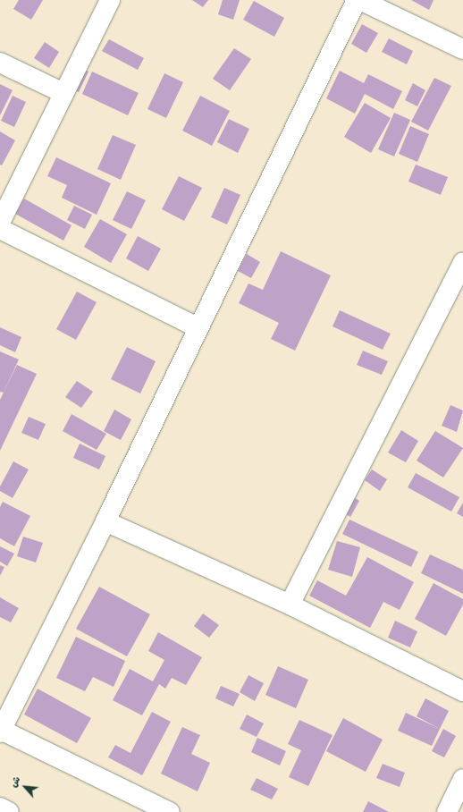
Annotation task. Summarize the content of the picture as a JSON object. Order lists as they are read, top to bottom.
{
  "north": "top left"
}
